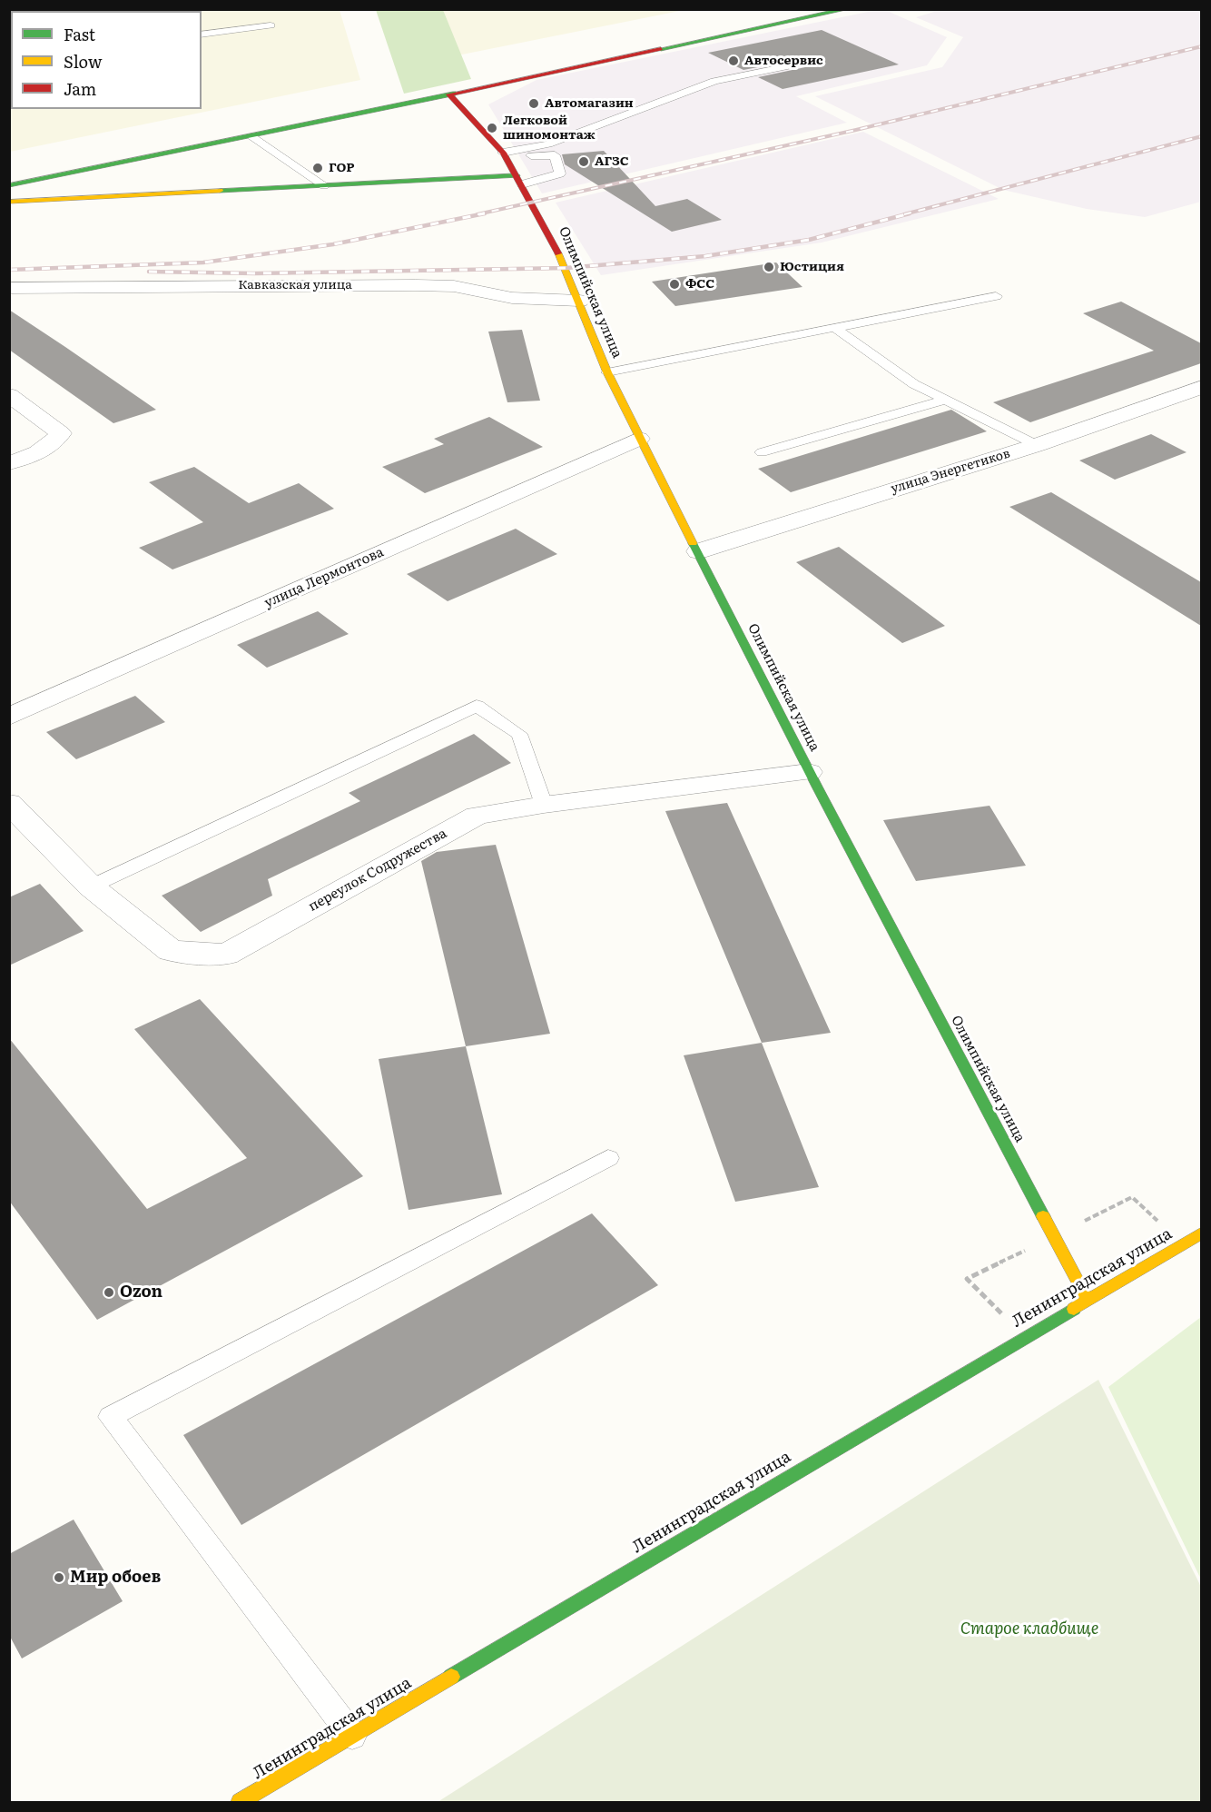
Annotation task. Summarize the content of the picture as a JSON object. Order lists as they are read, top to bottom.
{
  "streets": {
    "street": [
      "Кавказская улица",
      "Олимпийская улица",
      "улица Энергетиков",
      "улица Лермонтова",
      "переулок Содружества",
      "Ленинградская улица"
    ]
  },
  "crossings": [
    ["Кавказская улица", "Олимпийская улица"],
    ["Олимпийская улица", "улица Энергетиков"],
    ["Олимпийская улица", "улица Лермонтова"],
    ["Олимпийская улица", "переулок Содружества"],
    ["Олимпийская улица", "Ленинградская улица"]
  ],
  "parks": ["Старое кладбище"],
  "places": [
    "Автосервис",
    "Автомагазин",
    "Легковой шиномонтаж",
    "АГЗС",
    "ГОР",
    "Юстиция",
    "ФСС",
    "Ozon",
    "Мир обоев"
  ],
  "legend": ["Fast", "Slow", "Jam"]
}
